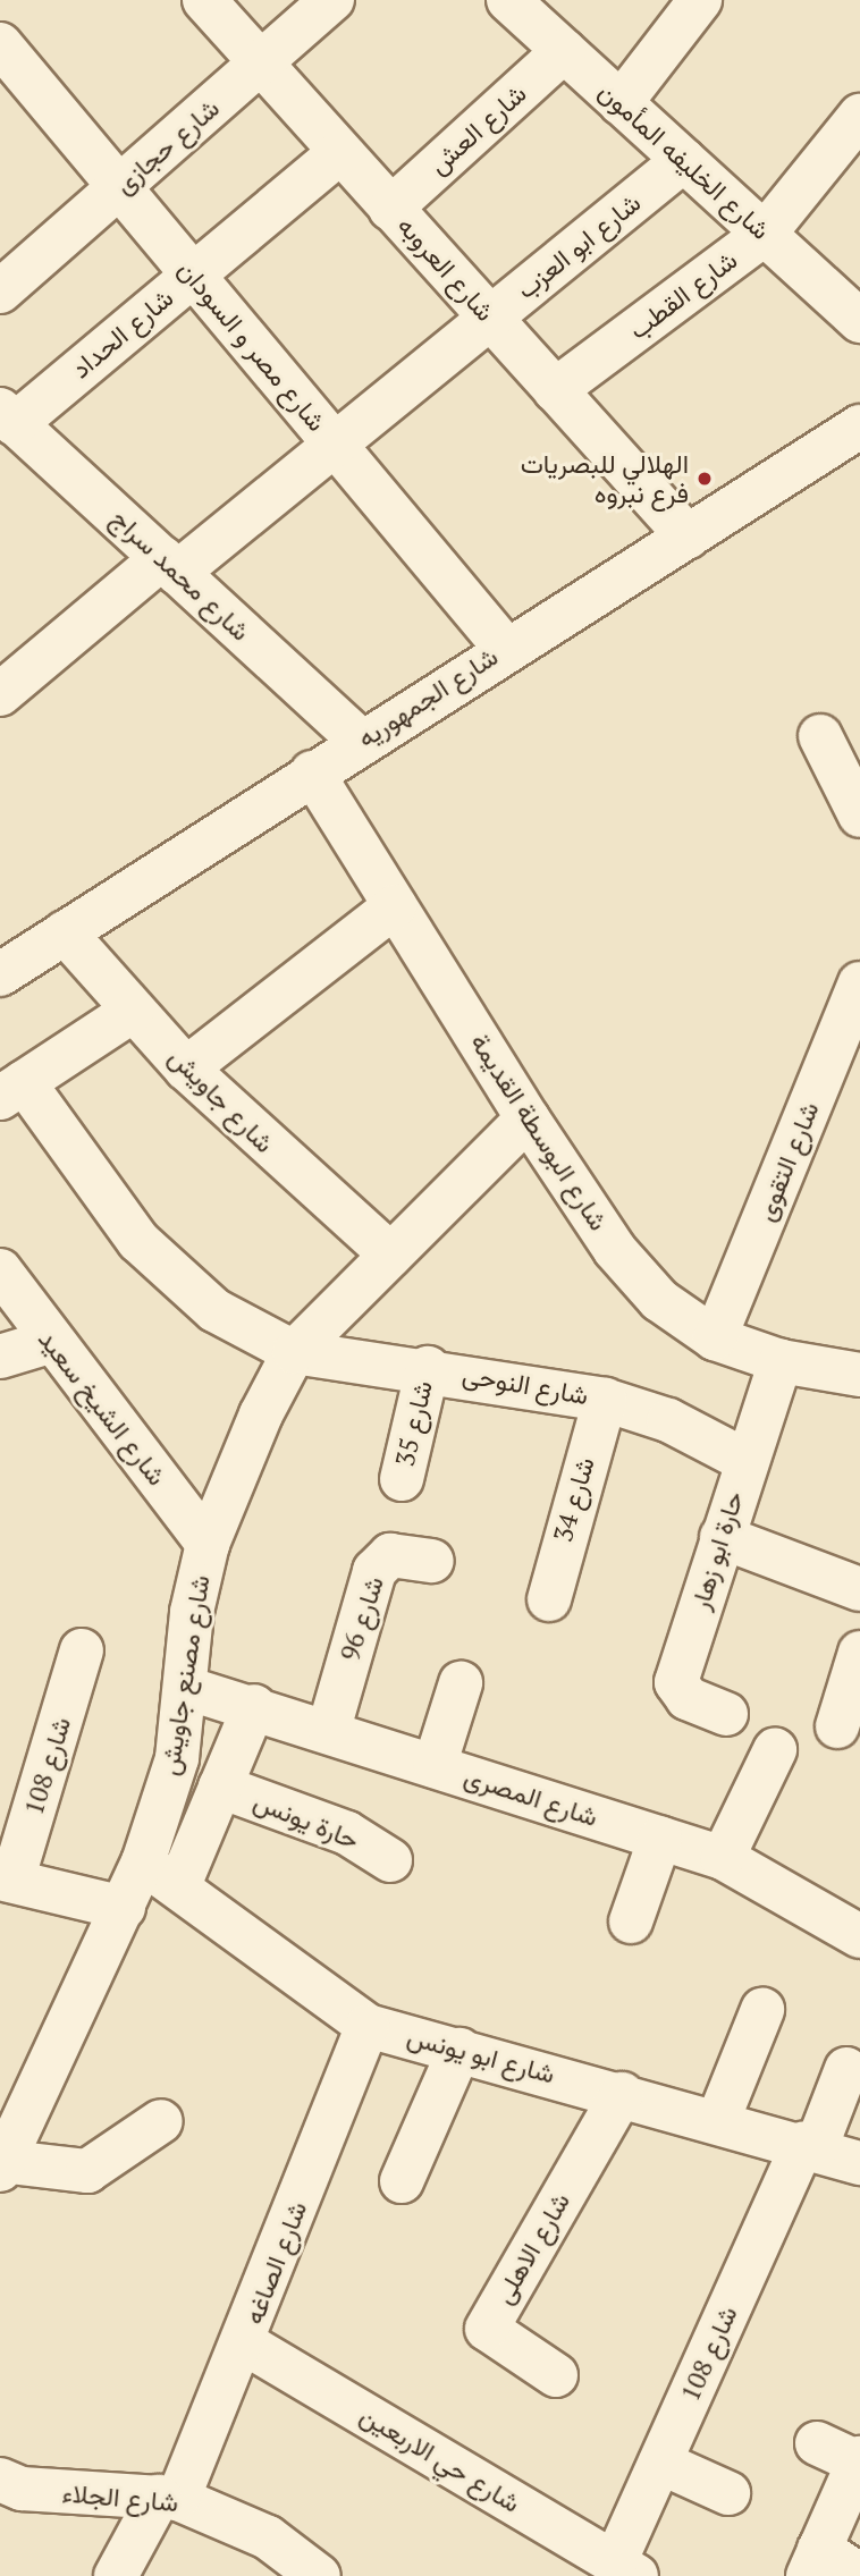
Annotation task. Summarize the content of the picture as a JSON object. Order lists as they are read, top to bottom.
{
  "streets": {
    "street": [
      "شارع العش",
      "شارع حجازى",
      "شارع الخليفه المأمون",
      "شارع ابو العزب",
      "شارع العروبه",
      "شارع القطب",
      "شارع الحداد",
      "شارع مصر و السودان",
      "شارع محمد سراج",
      "شارع الجمهوريه",
      "شارع جاويش",
      "شارع البوسطة القديمة",
      "شارع التقوى",
      "شارع النوحى",
      "شارع الشيخ سعيد",
      "شارع 35",
      "شارع 34",
      "حارة ابو زهار",
      "شارع 96",
      "شارع مصنع جاويش",
      "شارع 108",
      "شارع المصرى",
      "حارة يونس",
      "شارع ابو يونس",
      "شارع الاهلى",
      "شارع الصاغه",
      "شارع حي الاربعين",
      "شارع الجلاء"
    ]
  },
  "crossings": [
    ["شارع العش", "شارع الخليفه المأمون"],
    ["شارع العش", "شارع العروبه"],
    ["شارع حجازى", "شارع العروبه"],
    ["شارع حجازى", "شارع مصر و السودان"],
    ["شارع الخليفه المأمون", "شارع ابو العزب"],
    ["شارع الخليفه المأمون", "شارع القطب"],
    ["شارع ابو العزب", "شارع العروبه"],
    ["شارع ابو العزب", "شارع مصر و السودان"],
    ["شارع ابو العزب", "شارع محمد سراج"],
    ["شارع العروبه", "شارع القطب"],
    ["شارع العروبه", "شارع الحداد"],
    ["شارع العروبه", "شارع الجمهوريه"],
    ["شارع الحداد", "شارع مصر و السودان"],
    ["شارع الحداد", "شارع محمد سراج"],
    ["شارع مصر و السودان", "شارع الجمهوريه"],
    ["شارع محمد سراج", "شارع الجمهوريه"],
    ["شارع الجمهوريه", "شارع جاويش"],
    ["شارع الجمهوريه", "شارع البوسطة القديمة"],
    ["شارع جاويش", "شارع مصنع جاويش"],
    ["شارع البوسطة القديمة", "شارع التقوى"],
    ["شارع البوسطة القديمة", "حارة ابو زهار"],
    ["شارع البوسطة القديمة", "شارع مصنع جاويش"],
    ["شارع النوحى", "شارع 35"],
    ["شارع النوحى", "شارع 34"],
    ["شارع النوحى", "حارة ابو زهار"],
    ["شارع النوحى", "شارع مصنع جاويش"],
    ["شارع الشيخ سعيد", "شارع مصنع جاويش"],
    ["شارع 96", "شارع المصرى"],
    ["شارع مصنع جاويش", "شارع المصرى"],
    ["شارع مصنع جاويش", "شارع ابو يونس"],
    ["شارع 108", "شارع ابو يونس"],
    ["شارع 108", "شارع حي الاربعين"],
    ["شارع ابو يونس", "شارع الاهلى"],
    ["شارع ابو يونس", "شارع الصاغه"],
    ["شارع الصاغه", "شارع حي الاربعين"],
    ["شارع الصاغه", "شارع الجلاء"]
  ],
  "places": ["الهلالي للبصريات فرع نبروه"]
}
